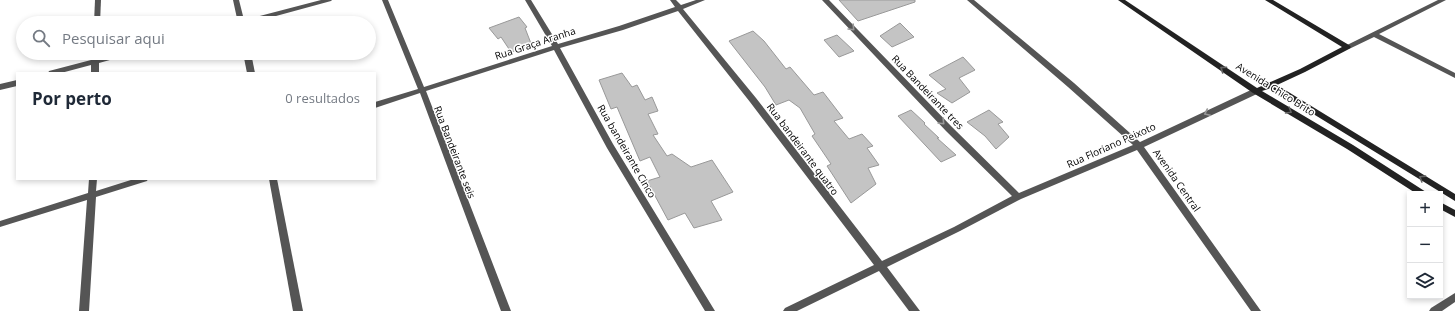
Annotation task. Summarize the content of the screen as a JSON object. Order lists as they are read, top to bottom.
{
  "streets": {
    "main road": ["Avenida Chico Brito", "Rua Floriano Peixoto"],
    "street": [
      "Rua Graça Aranha",
      "Rua Bandeirante tres",
      "Rua bandeirante quatro",
      "Rua bandeirante Cinco",
      "Rua Bandeirante seis",
      "Avenida Central"
    ]
  },
  "crossings": [
    ["Rua Graça Aranha", "Rua bandeirante quatro"],
    ["Rua Graça Aranha", "Rua bandeirante Cinco"],
    ["Rua Graça Aranha", "Rua Bandeirante seis"],
    ["Avenida Chico Brito", "Rua Floriano Peixoto"],
    ["Rua Bandeirante tres", "Rua Floriano Peixoto"],
    ["Rua Floriano Peixoto", "Rua bandeirante quatro"],
    ["Rua Floriano Peixoto", "Avenida Central"]
  ],
  "one_way": ["Rua Bandeirante tres"],
  "page": {
    "search": "Pesquisar aqui",
    "heading": ["Por perto", "0 resultados"],
    "map_buttons": ["+", "−"]
  }
}
